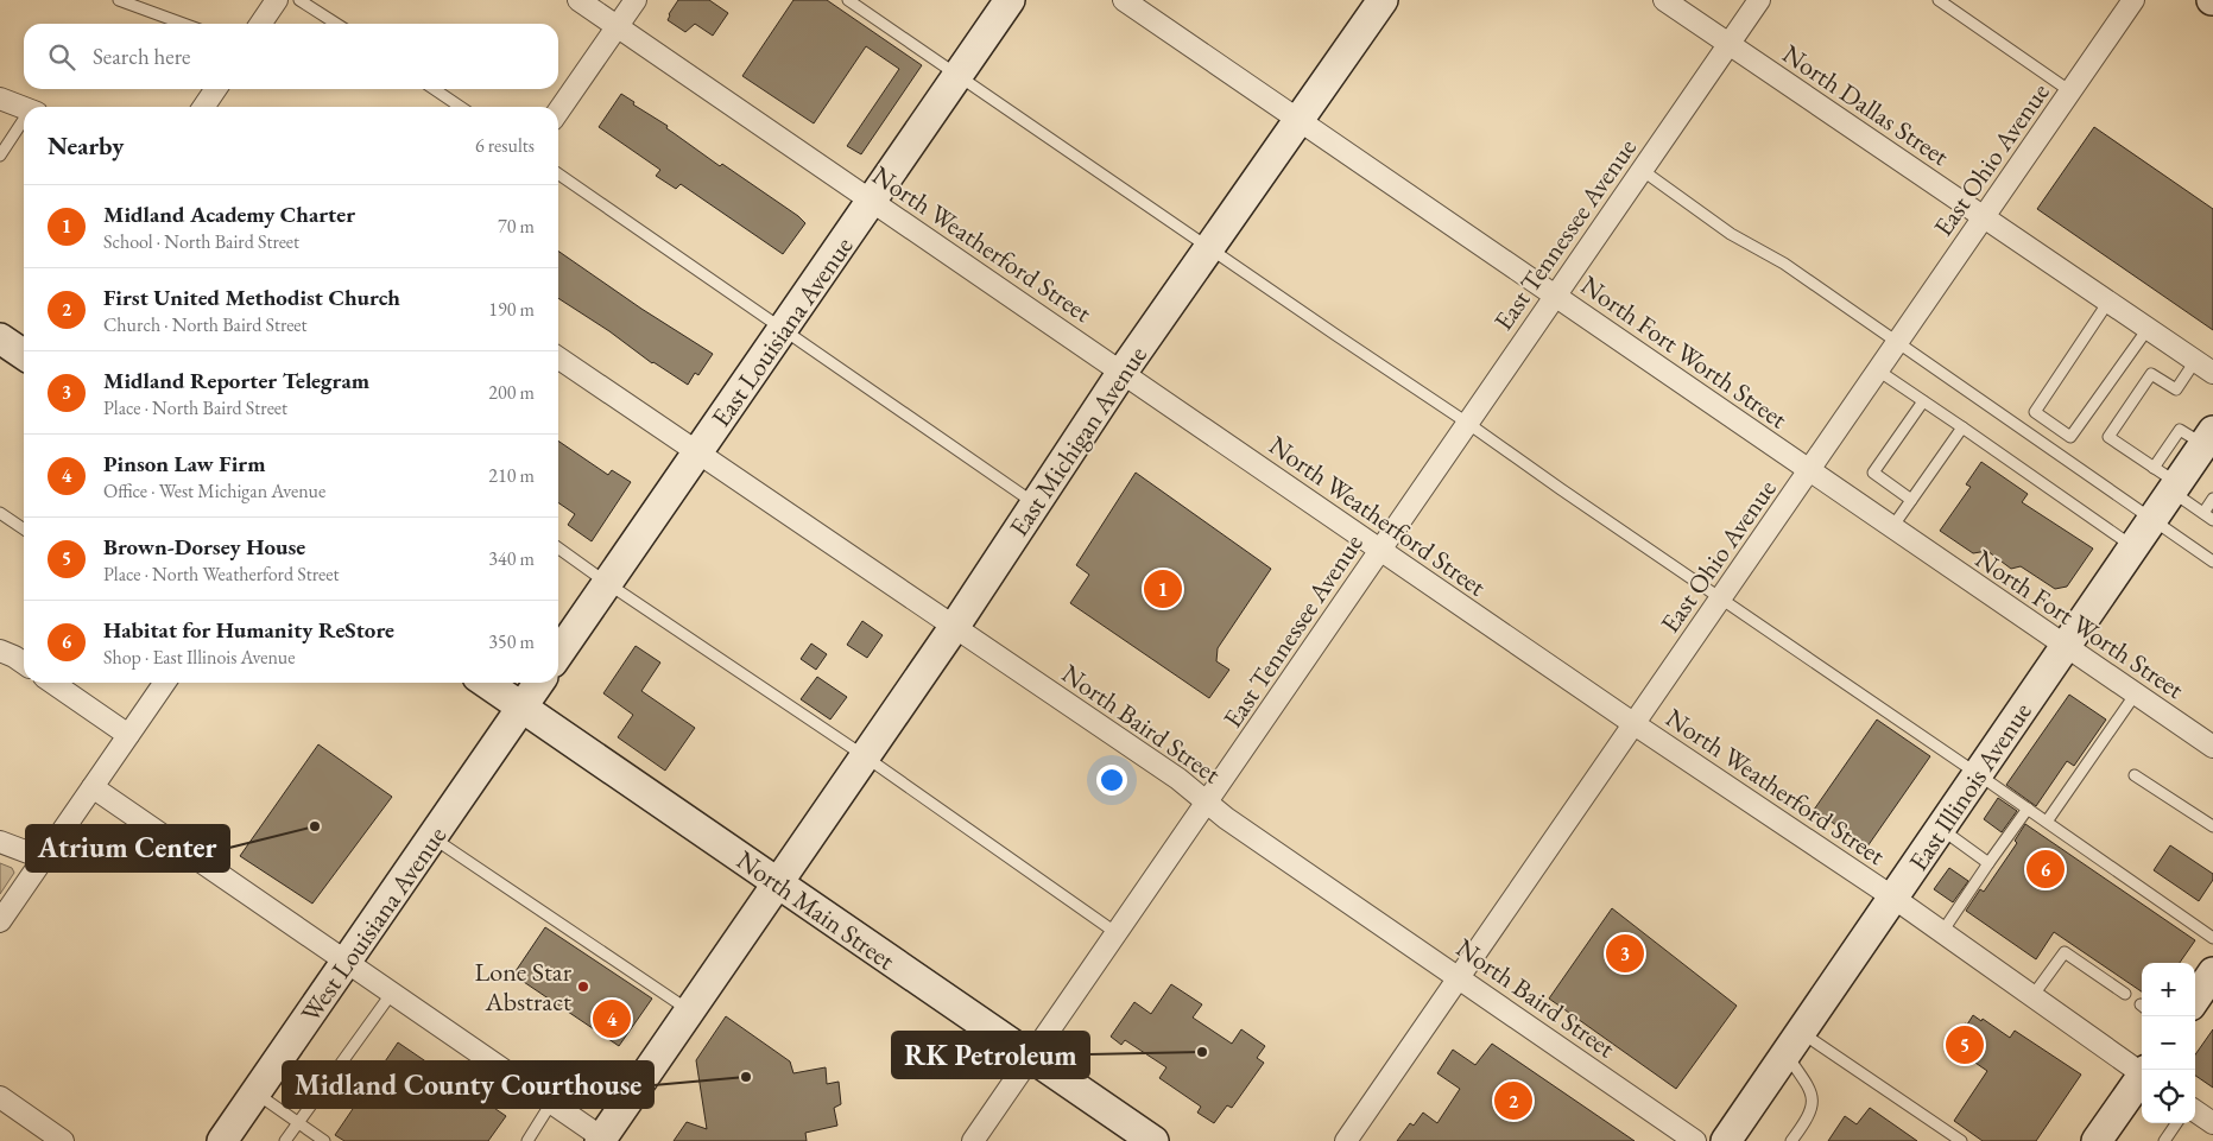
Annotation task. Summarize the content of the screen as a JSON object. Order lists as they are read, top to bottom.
{
  "streets": {
    "street": [
      "North Dallas Street",
      "East Ohio Avenue",
      "East Tennessee Avenue",
      "North Weatherford Street",
      "East Louisiana Avenue",
      "North Fort Worth Street",
      "East Michigan Avenue",
      "North Baird Street",
      "East Illinois Avenue",
      "North Main Street",
      "West Louisiana Avenue"
    ]
  },
  "crossings": [
    ["North Dallas Street", "East Ohio Avenue"],
    ["North Dallas Street", "East Tennessee Avenue"],
    ["East Ohio Avenue", "North Weatherford Street"],
    ["East Ohio Avenue", "North Fort Worth Street"],
    ["East Ohio Avenue", "North Baird Street"],
    ["East Tennessee Avenue", "North Weatherford Street"],
    ["East Tennessee Avenue", "North Fort Worth Street"],
    ["East Tennessee Avenue", "North Baird Street"],
    ["East Tennessee Avenue", "North Main Street"],
    ["North Weatherford Street", "East Louisiana Avenue"],
    ["North Weatherford Street", "East Michigan Avenue"],
    ["North Weatherford Street", "East Illinois Avenue"],
    ["East Louisiana Avenue", "North Baird Street"],
    ["North Fort Worth Street", "East Michigan Avenue"],
    ["North Fort Worth Street", "East Illinois Avenue"],
    ["East Michigan Avenue", "North Baird Street"],
    ["East Michigan Avenue", "North Main Street"],
    ["North Main Street", "West Louisiana Avenue"]
  ],
  "places": [
    "Atrium Center",
    "Lone Star Abstract",
    "RK Petroleum",
    "Midland County Courthouse"
  ],
  "page": {
    "search": "Search here",
    "heading": ["Nearby", "6 results"],
    "list": [
      {
        "mark": "1",
        "name": "Midland Academy Charter",
        "note": "School · North Baird Street",
        "value": "70 m"
      },
      {
        "mark": "2",
        "name": "First United Methodist Church",
        "note": "Church · North Baird Street",
        "value": "190 m"
      },
      {
        "mark": "3",
        "name": "Midland Reporter Telegram",
        "note": "Place · North Baird Street",
        "value": "200 m"
      },
      {
        "mark": "4",
        "name": "Pinson Law Firm",
        "note": "Office · West Michigan Avenue",
        "value": "210 m"
      },
      {
        "mark": "5",
        "name": "Brown-Dorsey House",
        "note": "Place · North Weatherford Street",
        "value": "340 m"
      },
      {
        "mark": "6",
        "name": "Habitat for Humanity ReStore",
        "note": "Shop · East Illinois Avenue",
        "value": "350 m"
      }
    ],
    "pins": [
      "1",
      "6",
      "3",
      "4",
      "5",
      "2"
    ],
    "map_buttons": ["+", "−"]
  }
}
